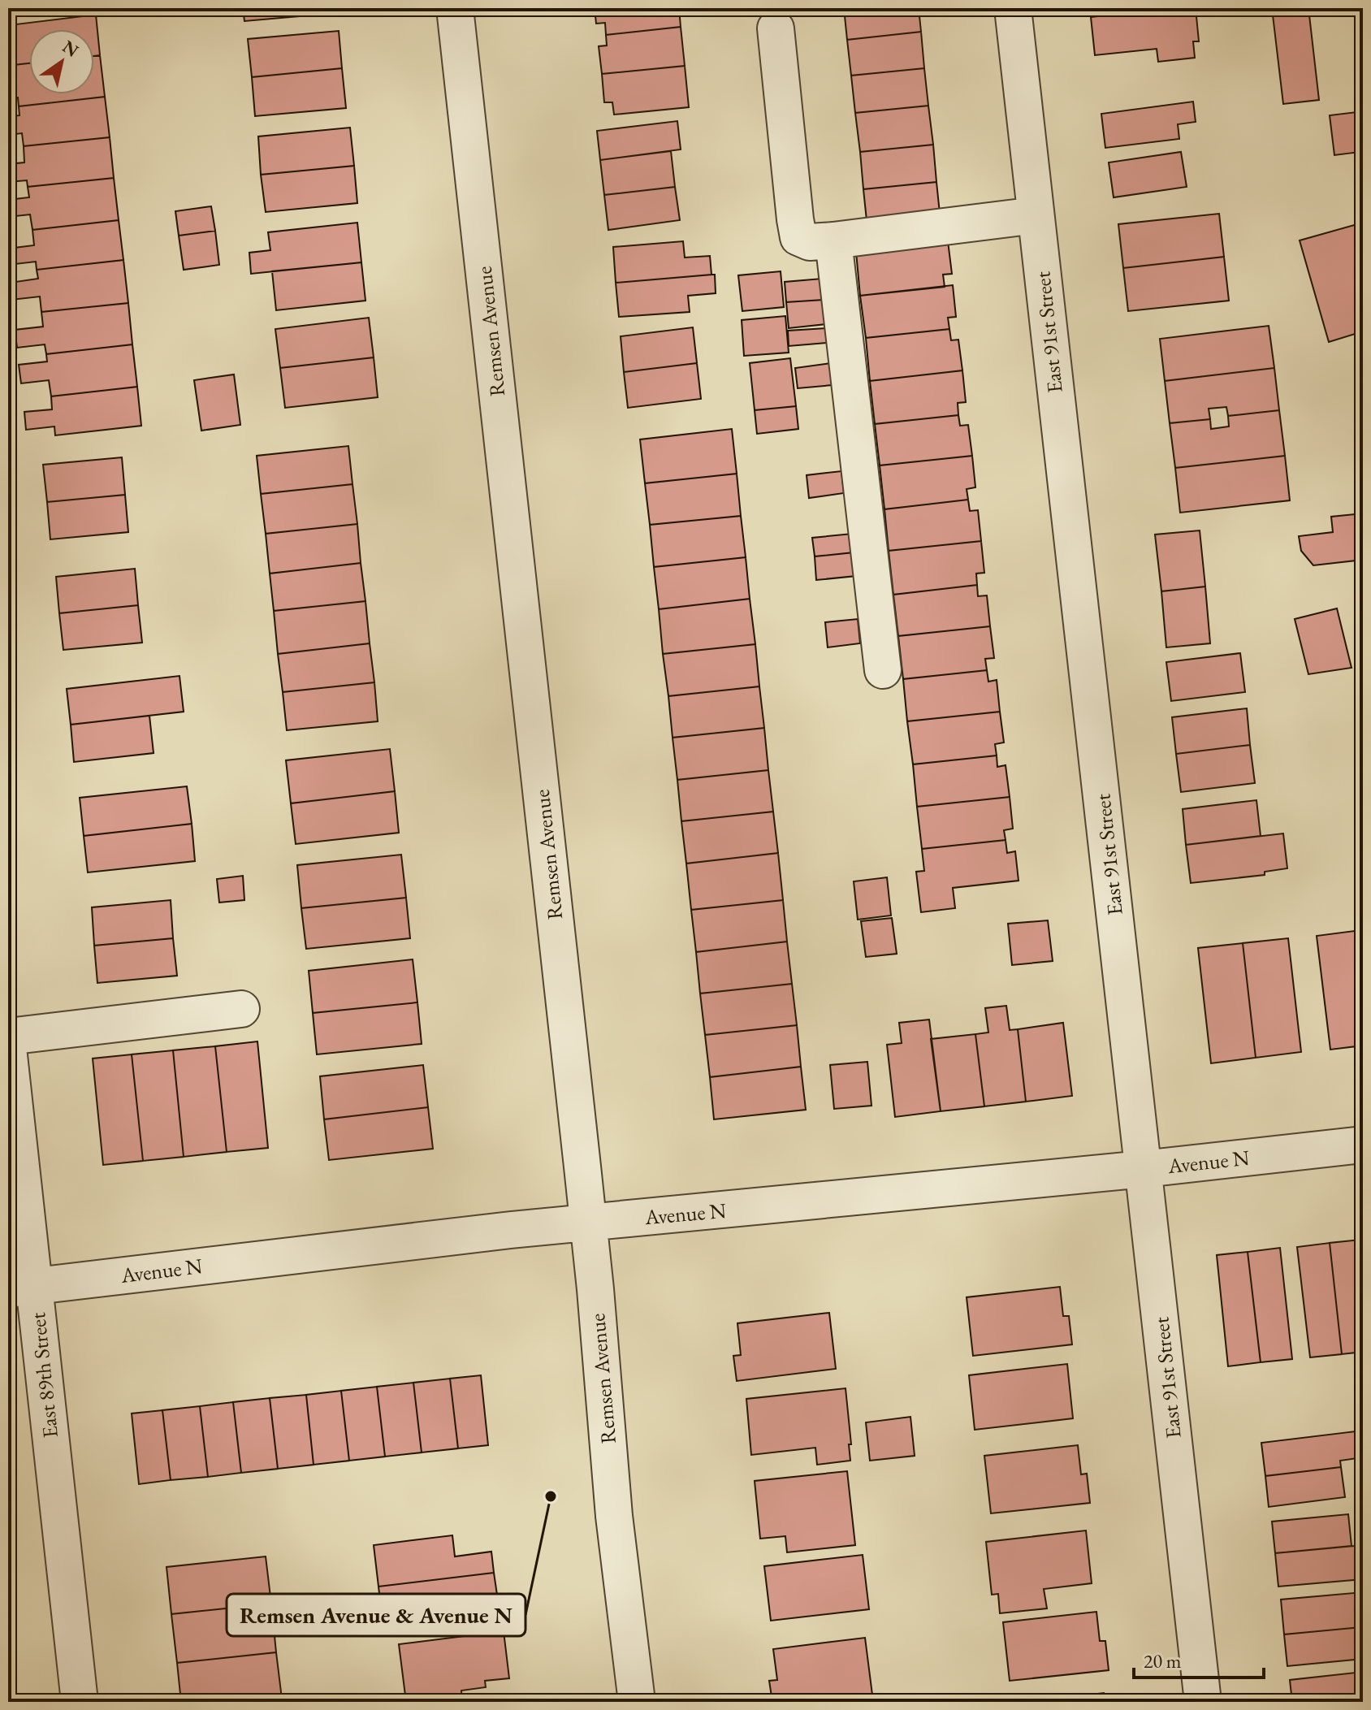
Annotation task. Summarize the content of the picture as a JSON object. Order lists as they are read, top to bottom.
{
  "streets": {
    "street": [
      "Remsen Avenue",
      "East 91st Street",
      "Avenue N",
      "East 89th Street"
    ]
  },
  "crossings": [
    ["Remsen Avenue", "Avenue N"],
    ["East 91st Street", "Avenue N"],
    ["Avenue N", "East 89th Street"]
  ],
  "places": ["Remsen Avenue & Avenue N"],
  "scale_bar": "20 m",
  "north": "top right"
}
